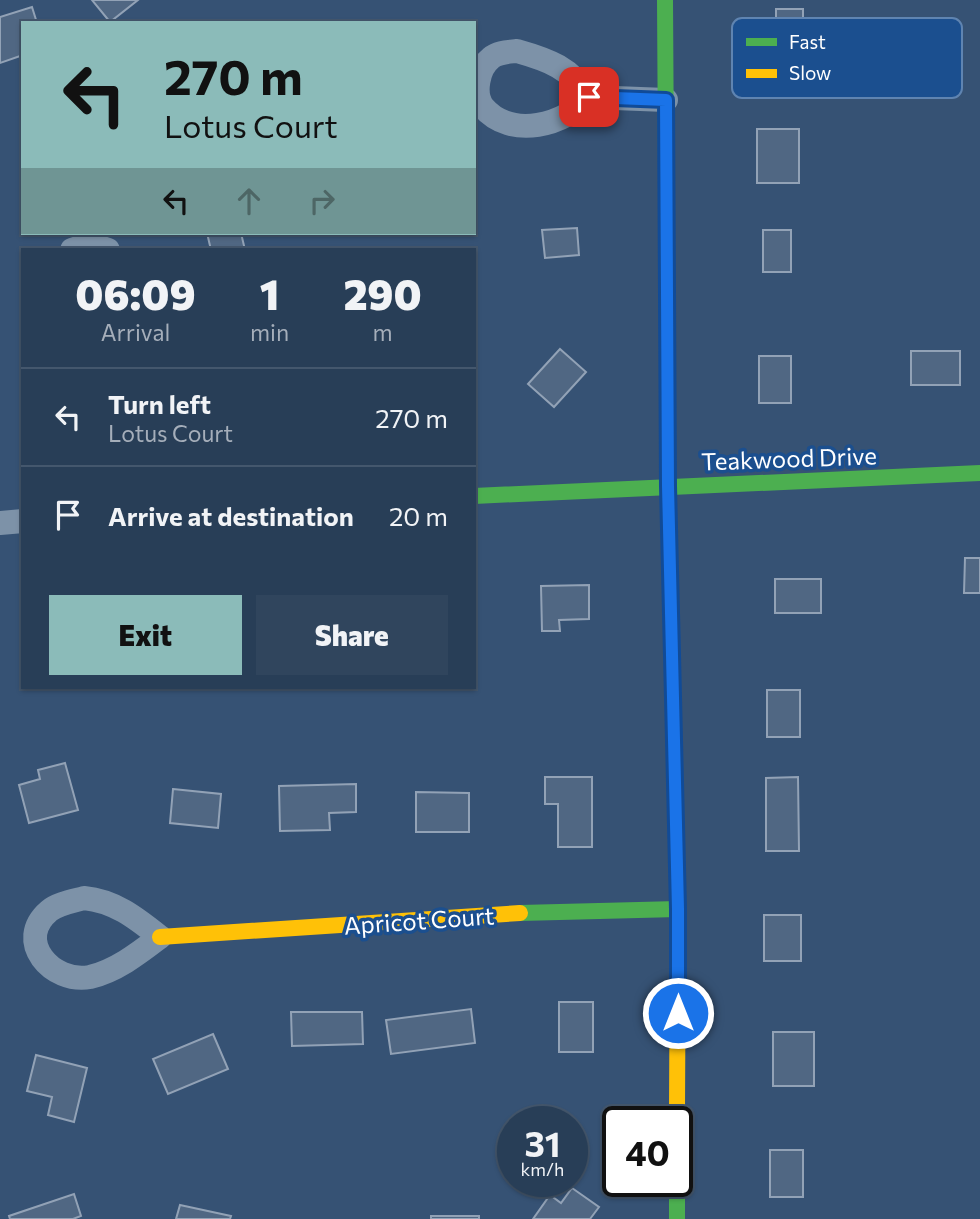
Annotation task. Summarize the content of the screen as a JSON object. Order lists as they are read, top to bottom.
{
  "streets": {
    "street": ["Teakwood Drive", "Apricot Court"]
  },
  "legend": ["Fast", "Slow"],
  "page": {
    "turn": ["270 m", "Lotus Court"],
    "eta": [
      "06:09",
      "Arrival",
      "1",
      "min",
      "290",
      "m"
    ],
    "list": [
      {
        "name": "Turn left",
        "note": "Lotus Court",
        "value": "270 m"
      },
      {
        "name": "Arrive at destination",
        "value": "20 m"
      }
    ],
    "buttons": ["Exit", "Share"],
    "speed": "31 km/h",
    "limit": "40"
  }
}
